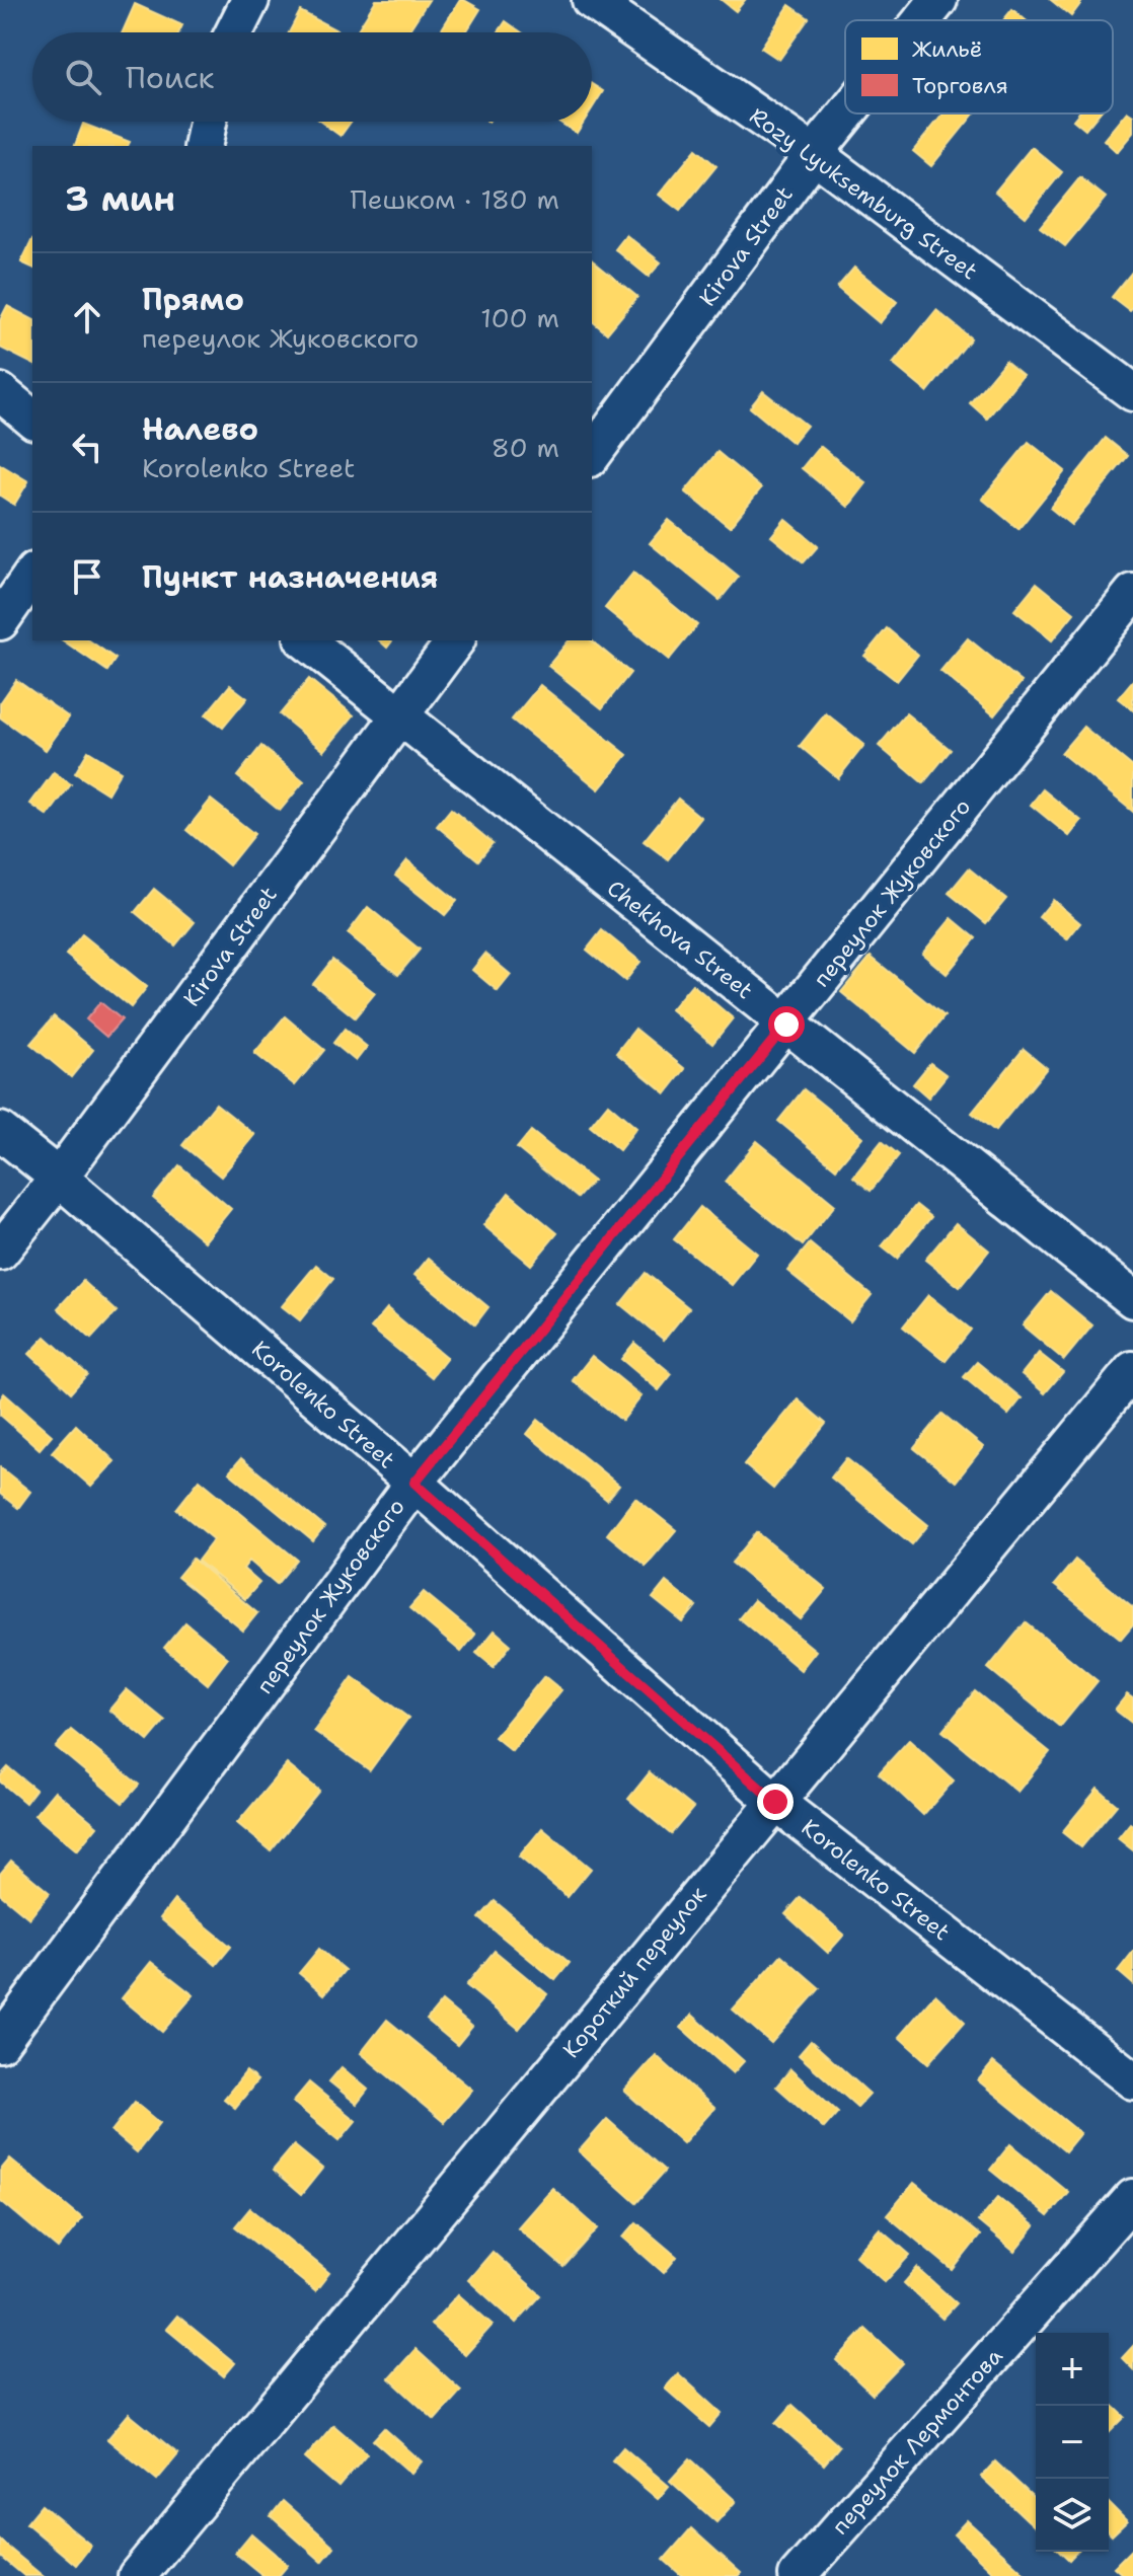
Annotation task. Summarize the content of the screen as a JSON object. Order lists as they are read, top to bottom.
{
  "streets": {
    "street": [
      "Rozy Lyuksemburg Street",
      "Kirova Street",
      "переулок Жуковского",
      "Chekhova Street",
      "Korolenko Street",
      "Короткий переулок",
      "переулок Лермонтова"
    ]
  },
  "crossings": [
    ["Rozy Lyuksemburg Street", "Kirova Street"],
    ["Kirova Street", "Chekhova Street"],
    ["Kirova Street", "Korolenko Street"],
    ["переулок Жуковского", "Chekhova Street"],
    ["переулок Жуковского", "Korolenko Street"],
    ["Korolenko Street", "Короткий переулок"]
  ],
  "legend": ["Жильё", "Торговля"],
  "page": {
    "search": "Поиск",
    "heading": ["3 мин", "Пешком · 180 m"],
    "list": [
      ["Прямо", "переулок Жуковского", "100 m"],
      ["Налево", "Korolenko Street", "80 m"],
      "Пункт назначения"
    ],
    "map_buttons": ["+", "−"]
  }
}
